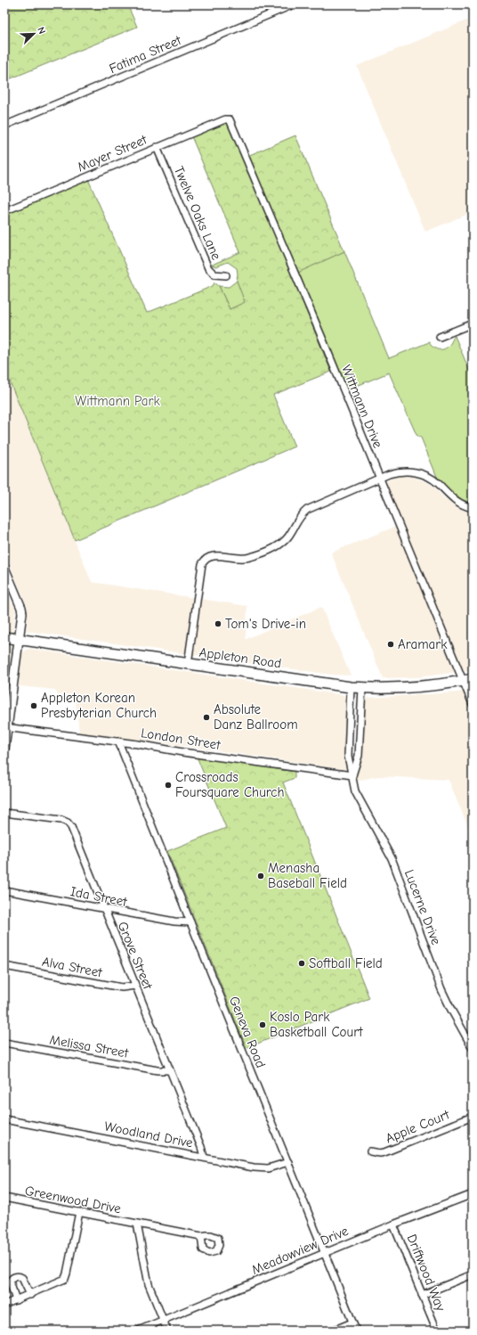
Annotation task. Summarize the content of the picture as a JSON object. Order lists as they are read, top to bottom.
{
  "streets": {
    "main road": ["Appleton Road"],
    "street": [
      "Fatima Street",
      "Mayer Street",
      "Twelve Oaks Lane",
      "Wittmann Drive",
      "London Street",
      "Ida Street",
      "Lucerne Drive",
      "Grove Street",
      "Alva Street",
      "Geneva Road",
      "Melissa Street",
      "Apple Court",
      "Woodland Drive",
      "Greenwood Drive",
      "Meadowview Drive",
      "Driftwood Way"
    ]
  },
  "crossings": [
    ["Mayer Street", "Twelve Oaks Lane"],
    ["Mayer Street", "Wittmann Drive"],
    ["Wittmann Drive", "Appleton Road"],
    ["Appleton Road", "Lucerne Drive"],
    ["London Street", "Lucerne Drive"],
    ["London Street", "Geneva Road"],
    ["Ida Street", "Grove Street"],
    ["Ida Street", "Geneva Road"],
    ["Grove Street", "Alva Street"],
    ["Grove Street", "Melissa Street"],
    ["Grove Street", "Woodland Drive"],
    ["Geneva Road", "Woodland Drive"],
    ["Geneva Road", "Meadowview Drive"],
    ["Meadowview Drive", "Driftwood Way"]
  ],
  "parks": ["Wittmann Park"],
  "places": [
    "Tom's Drive-in",
    "Aramark",
    "Appleton Korean Presbyterian Church",
    "Absolute Danz Ballroom",
    "Crossroads Foursquare Church",
    "Menasha Baseball Field",
    "Softball Field",
    "Koslo Park Basketball Court"
  ],
  "north": "top right"
}
